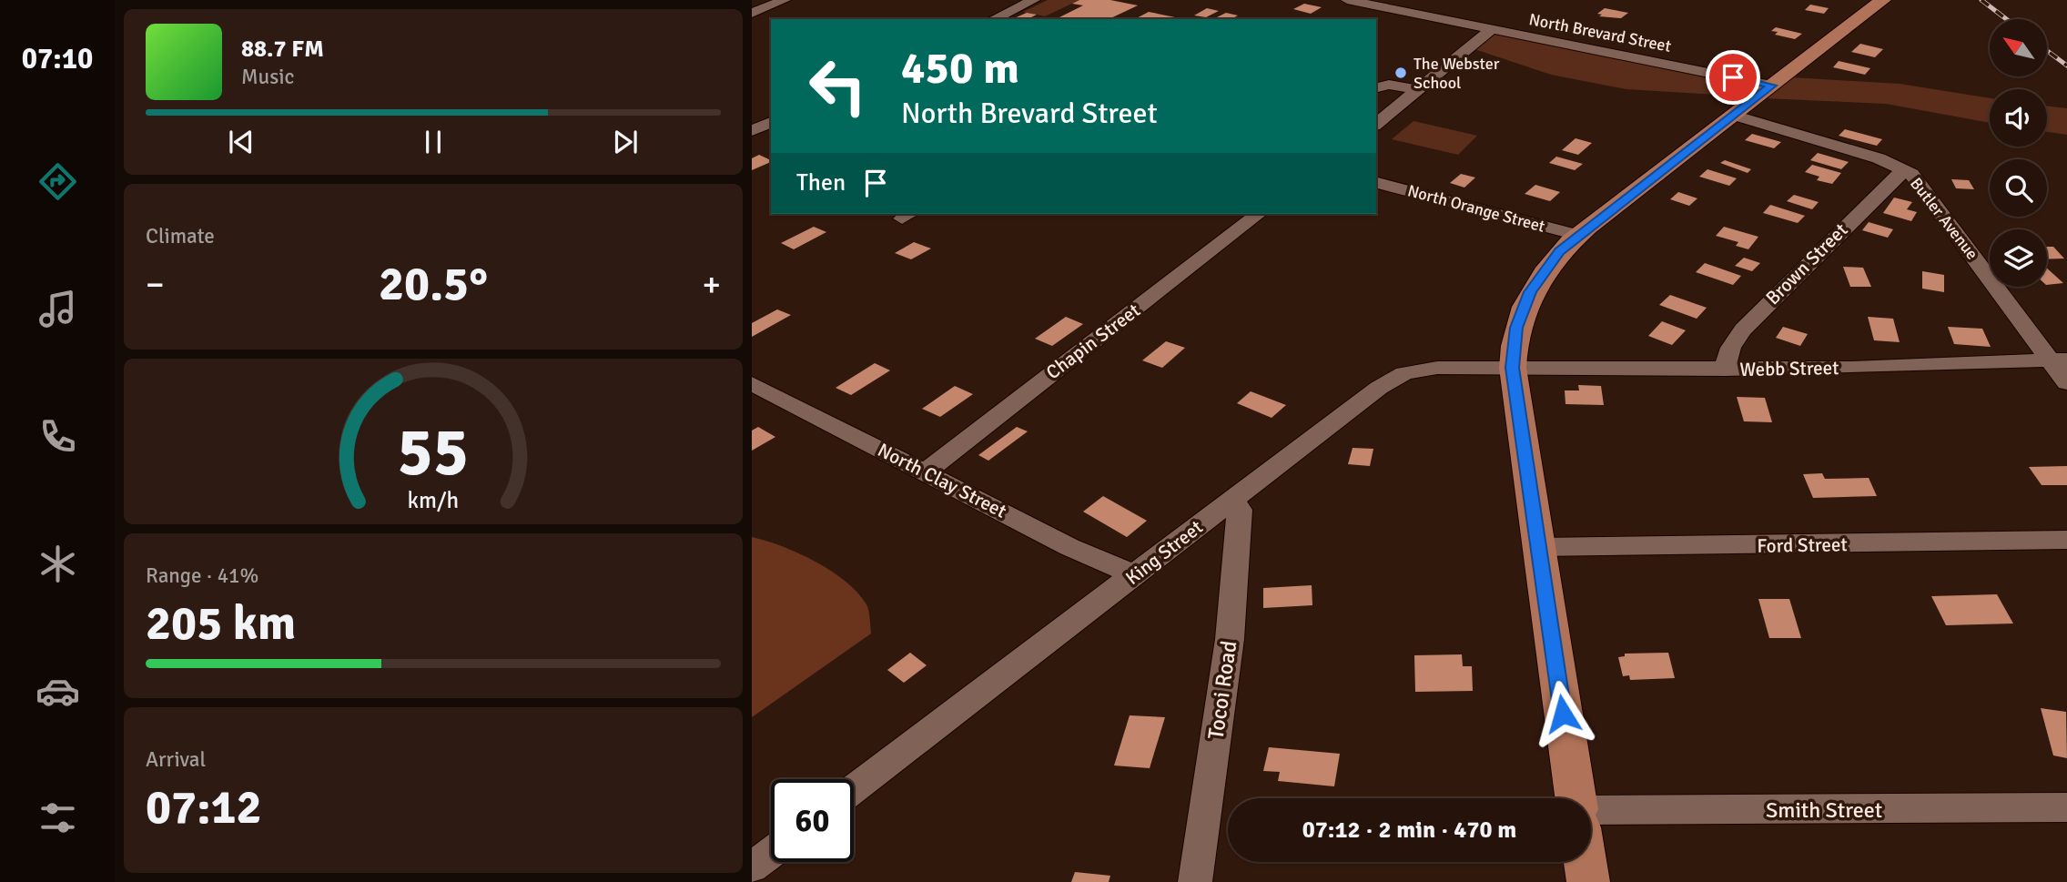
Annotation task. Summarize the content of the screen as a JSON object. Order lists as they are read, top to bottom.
{
  "streets": {
    "street": [
      "North Brevard Street",
      "North Orange Street",
      "Butler Avenue",
      "Brown Street",
      "Chapin Street",
      "Webb Street",
      "North Clay Street",
      "Ford Street",
      "King Street",
      "Tocoi Road",
      "Smith Street"
    ]
  },
  "crossings": [
    ["Butler Avenue", "Brown Street"],
    ["Butler Avenue", "Webb Street"],
    ["Brown Street", "Webb Street"],
    ["Chapin Street", "North Clay Street"],
    ["Webb Street", "King Street"],
    ["North Clay Street", "King Street"],
    ["King Street", "Tocoi Road"]
  ],
  "places": ["The Webster School"],
  "north": "top left",
  "page": {
    "tabs": "07:10",
    "turn": ["450 m", "North Brevard Street"],
    "song": ["88.7 FM", "Music"],
    "then": "Then",
    "tile": [
      "Climate",
      ["Range · 41%", "205 km"],
      ["Arrival", "07:12"]
    ],
    "heat": ["−", "20.5°", "+"],
    "limit": "60",
    "trip": "07:12 · 2 min · 470 m",
    "gauge": ["55", "km/h"]
  }
}
